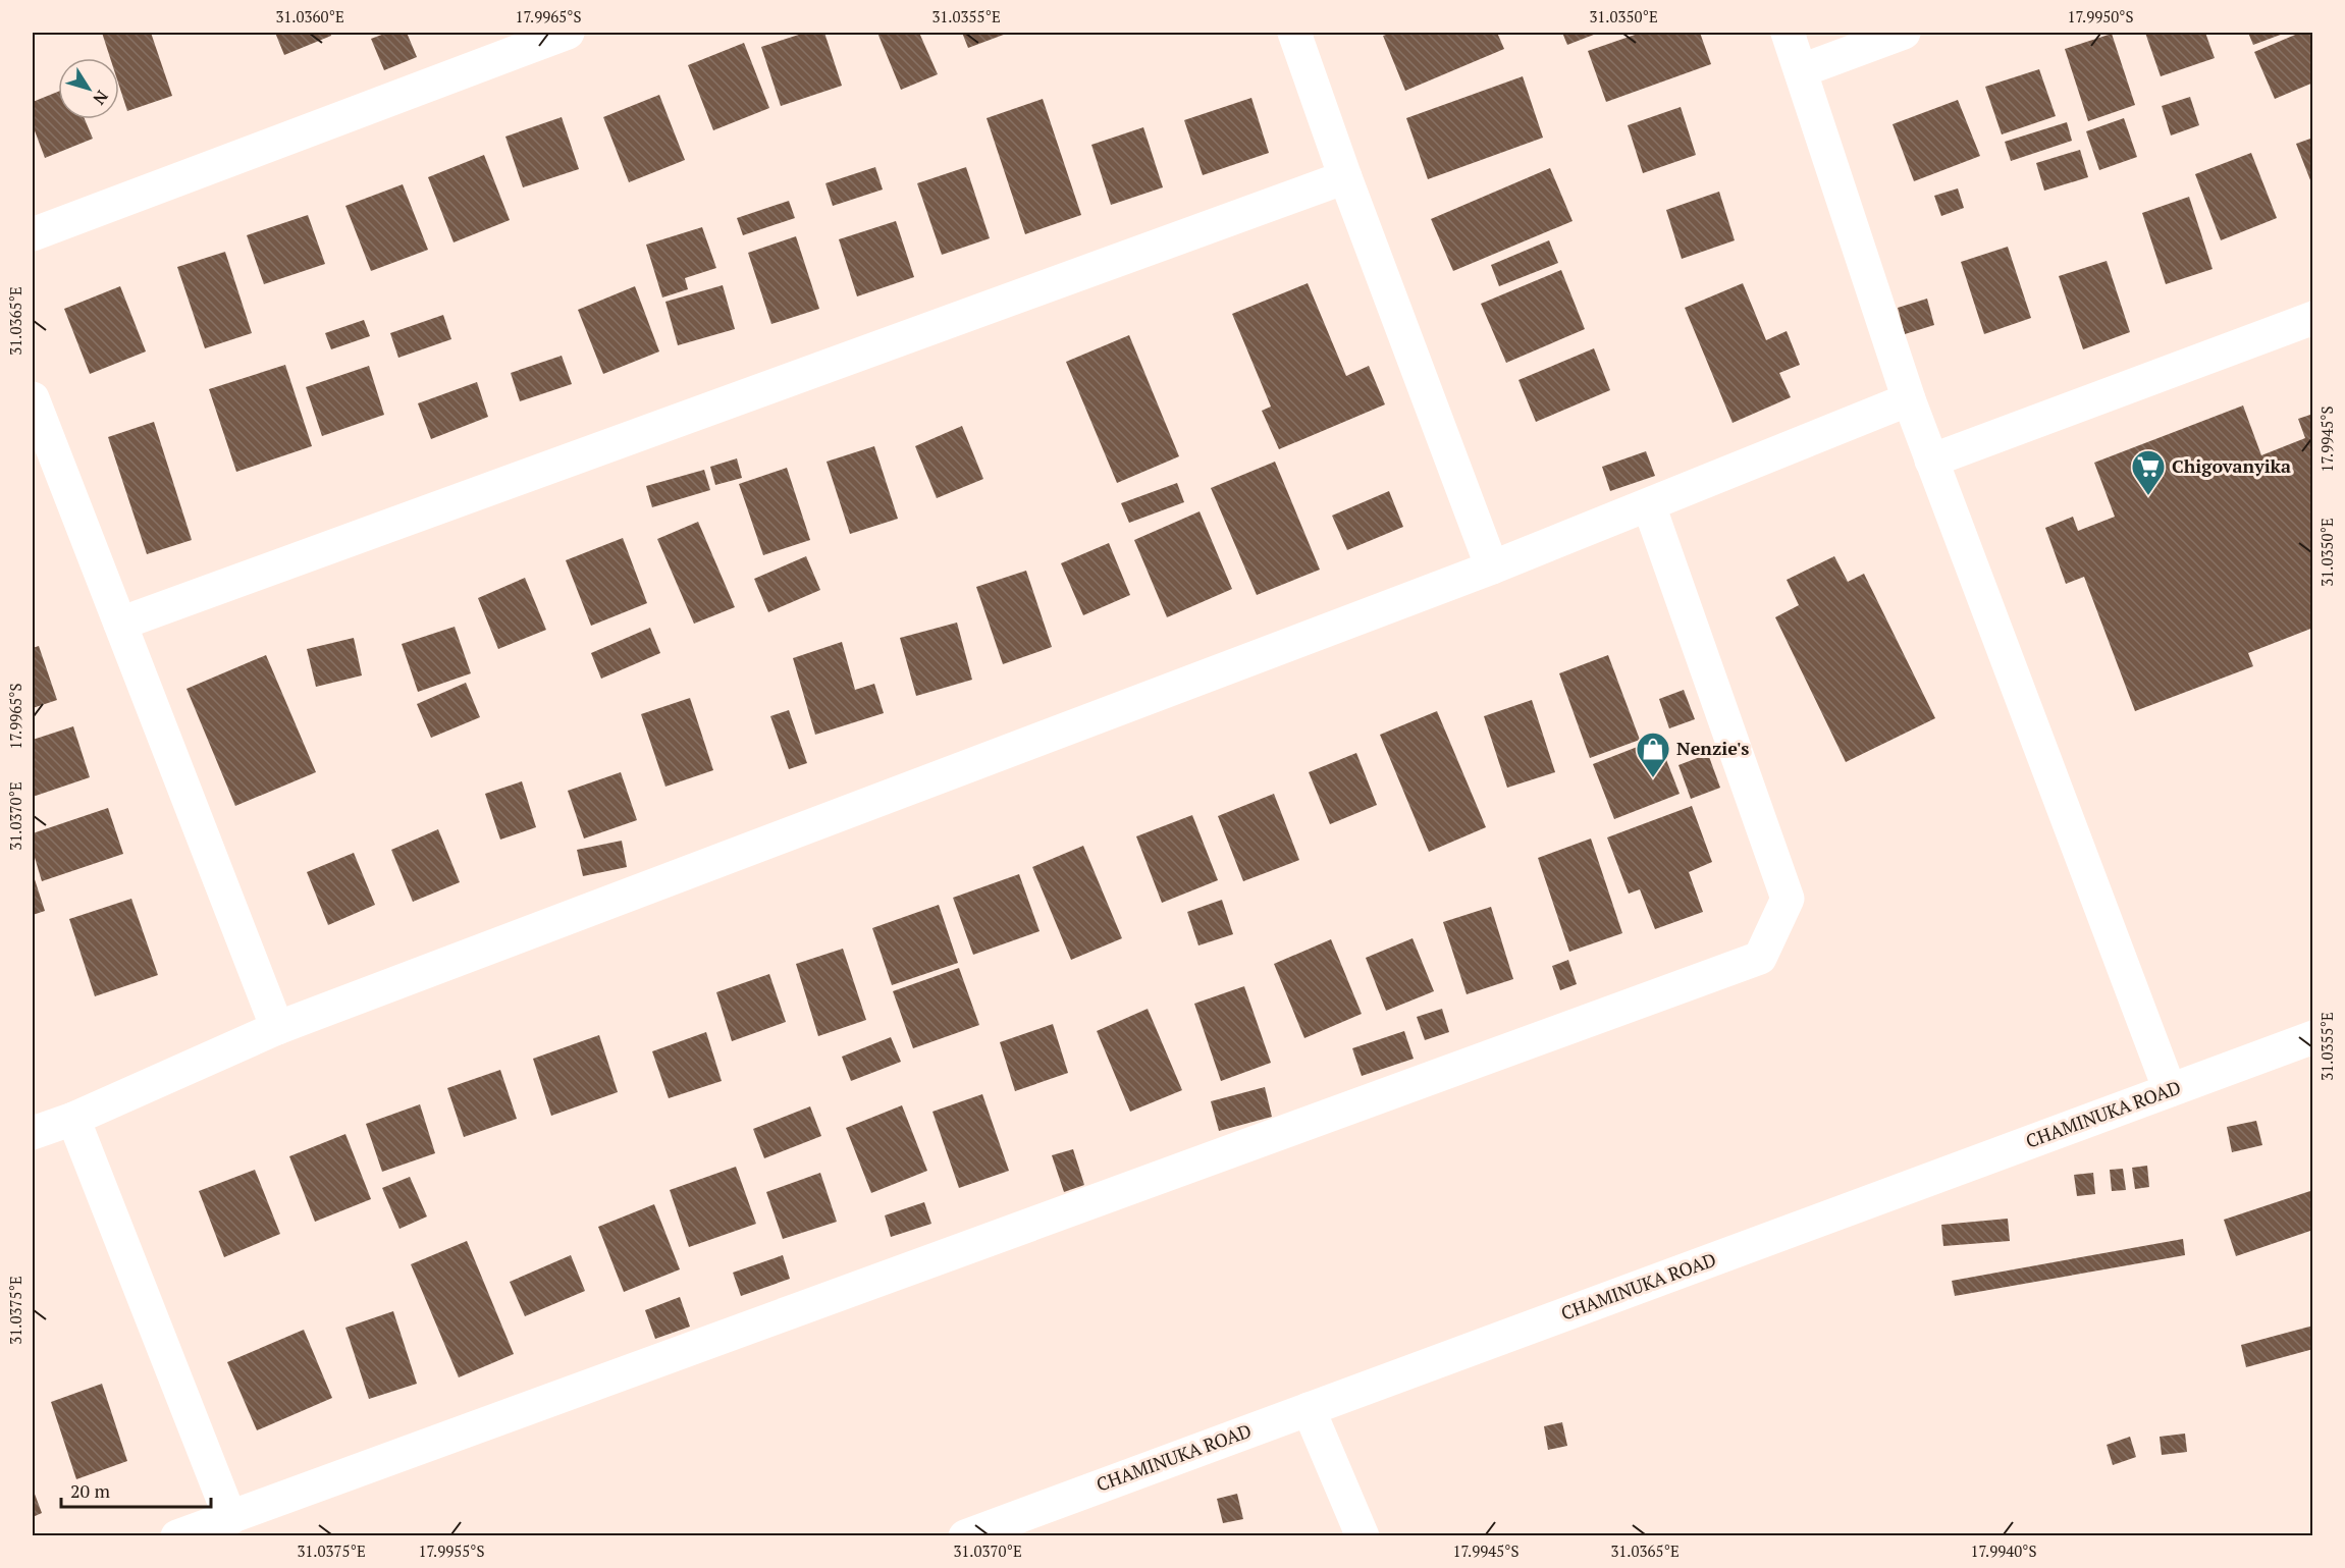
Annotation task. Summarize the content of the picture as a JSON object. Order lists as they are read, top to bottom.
{
  "streets": {
    "street": ["CHAMINUKA ROAD"]
  },
  "places": {
    "supermarket": ["Chigovanyika"],
    "shop": ["Nenzie's"]
  },
  "scale_bar": "20 m",
  "north": "bottom right",
  "coordinates": [
    "31.0360°E",
    "17.9965°S",
    "31.0355°E",
    "31.0350°E",
    "17.9950°S",
    "31.0365°E",
    "17.9945°S",
    "31.0370°E",
    "31.0375°E",
    "17.9955°S",
    "17.9940°S"
  ]
}
